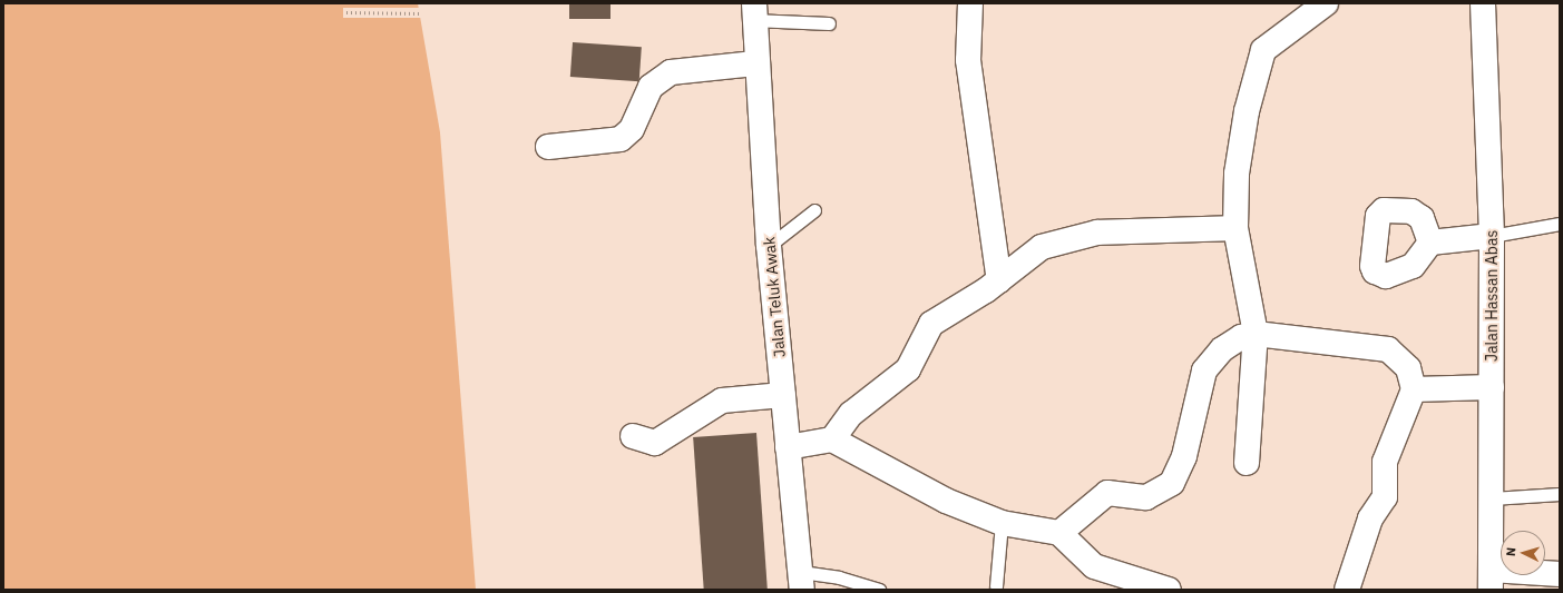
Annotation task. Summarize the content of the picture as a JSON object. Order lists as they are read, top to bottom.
{
  "streets": {
    "street": ["Jalan Hassan Abas", "Jalan Teluk Awak"]
  },
  "north": "left"
}
